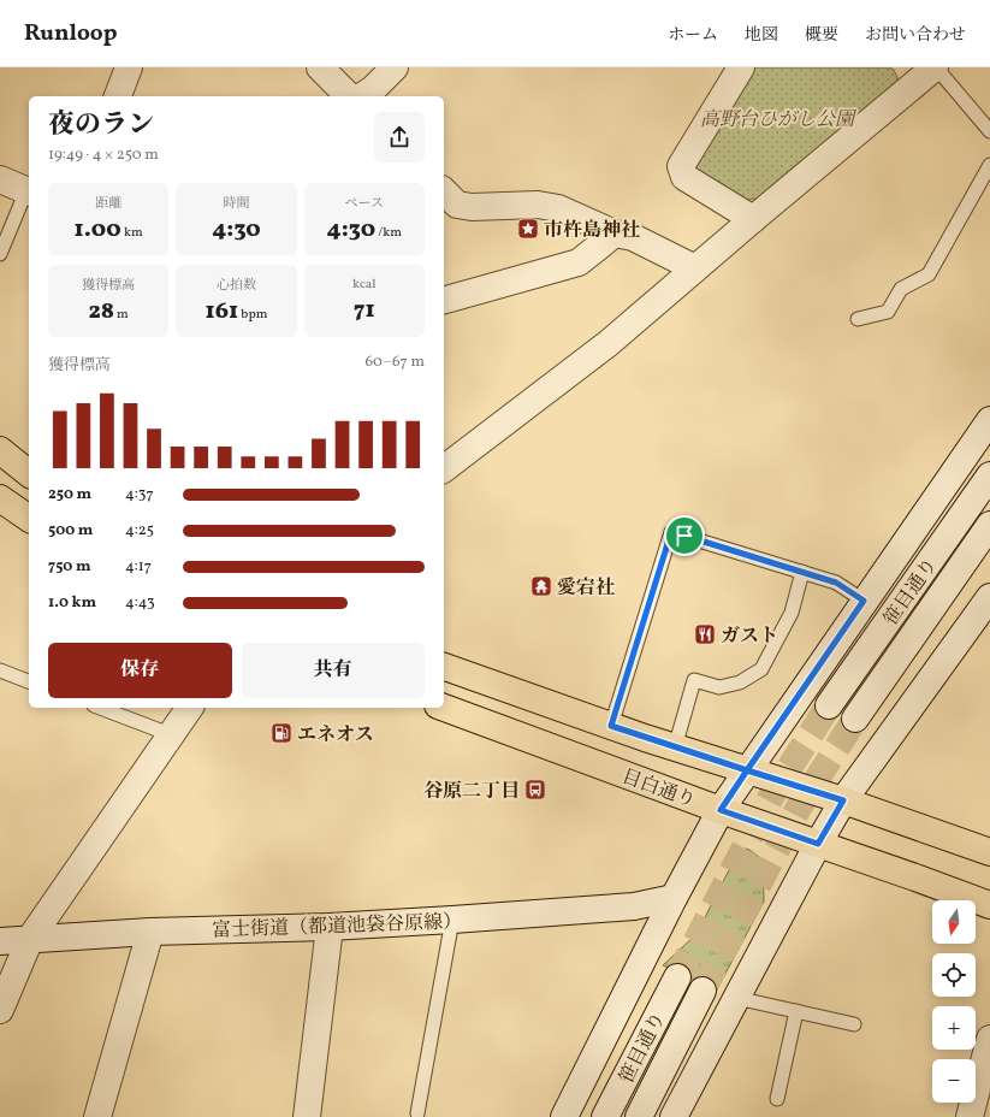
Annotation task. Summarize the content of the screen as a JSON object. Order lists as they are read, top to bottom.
{
  "streets": {
    "main road": ["笹目通り", "目白通り", "富士街道（都道池袋谷原線）"]
  },
  "parks": ["高野台ひがし公園"],
  "places": {
    "place": ["市杵島神社"],
    "temple": ["愛宕社"],
    "restaurant": ["ガスト"],
    "fuel station": ["エネオス"],
    "bus stop": ["谷原二丁目"]
  },
  "north": "bottom",
  "page": {
    "header": "Runloop",
    "nav": [
      "ホーム",
      "地図",
      "概要",
      "お問い合わせ"
    ],
    "heading": ["夜のラン", "19:49 · 4 × 250 m"],
    "stats": [
      ["距離", "1.00 km"],
      ["時間", "4:30"],
      ["ペース", "4:30 /km"],
      ["獲得標高", "28 m"],
      ["心拍数", "161 bpm"],
      ["kcal", "71"]
    ],
    "chart": ["獲得標高", "60–67 m"],
    "list": [
      {
        "name": "250 m",
        "note": "4:37"
      },
      {
        "name": "500 m",
        "note": "4:25"
      },
      {
        "name": "750 m",
        "note": "4:17"
      },
      {
        "name": "1.0 km",
        "note": "4:43"
      }
    ],
    "buttons": ["保存", "共有"],
    "map_buttons": ["+", "−"]
  }
}
